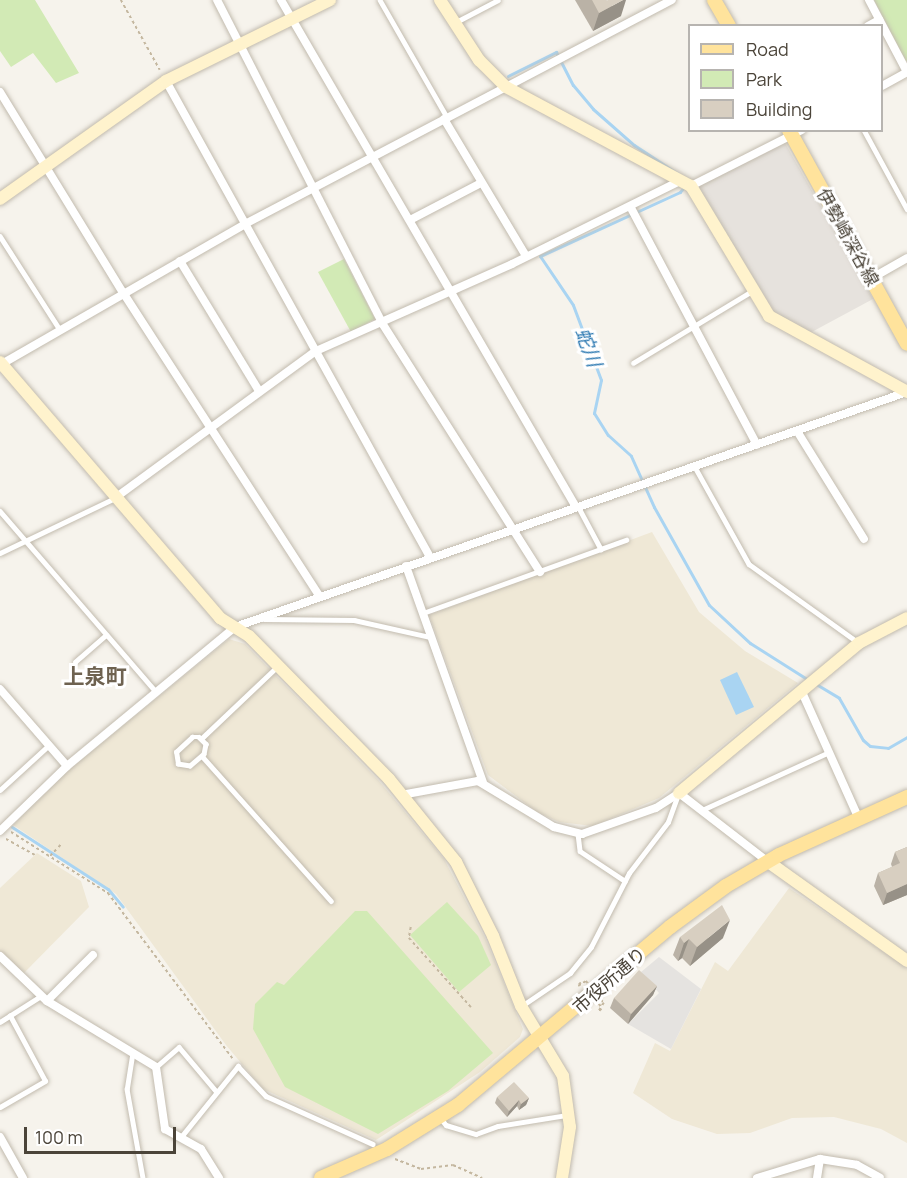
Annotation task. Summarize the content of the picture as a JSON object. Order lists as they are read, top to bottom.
{
  "streets": {
    "main road": ["伊勢崎深谷線", "市役所通り"]
  },
  "districts": ["上泉町"],
  "water": ["蛇川"],
  "legend": ["Road", "Park", "Building"],
  "scale_bar": "100 m"
}
